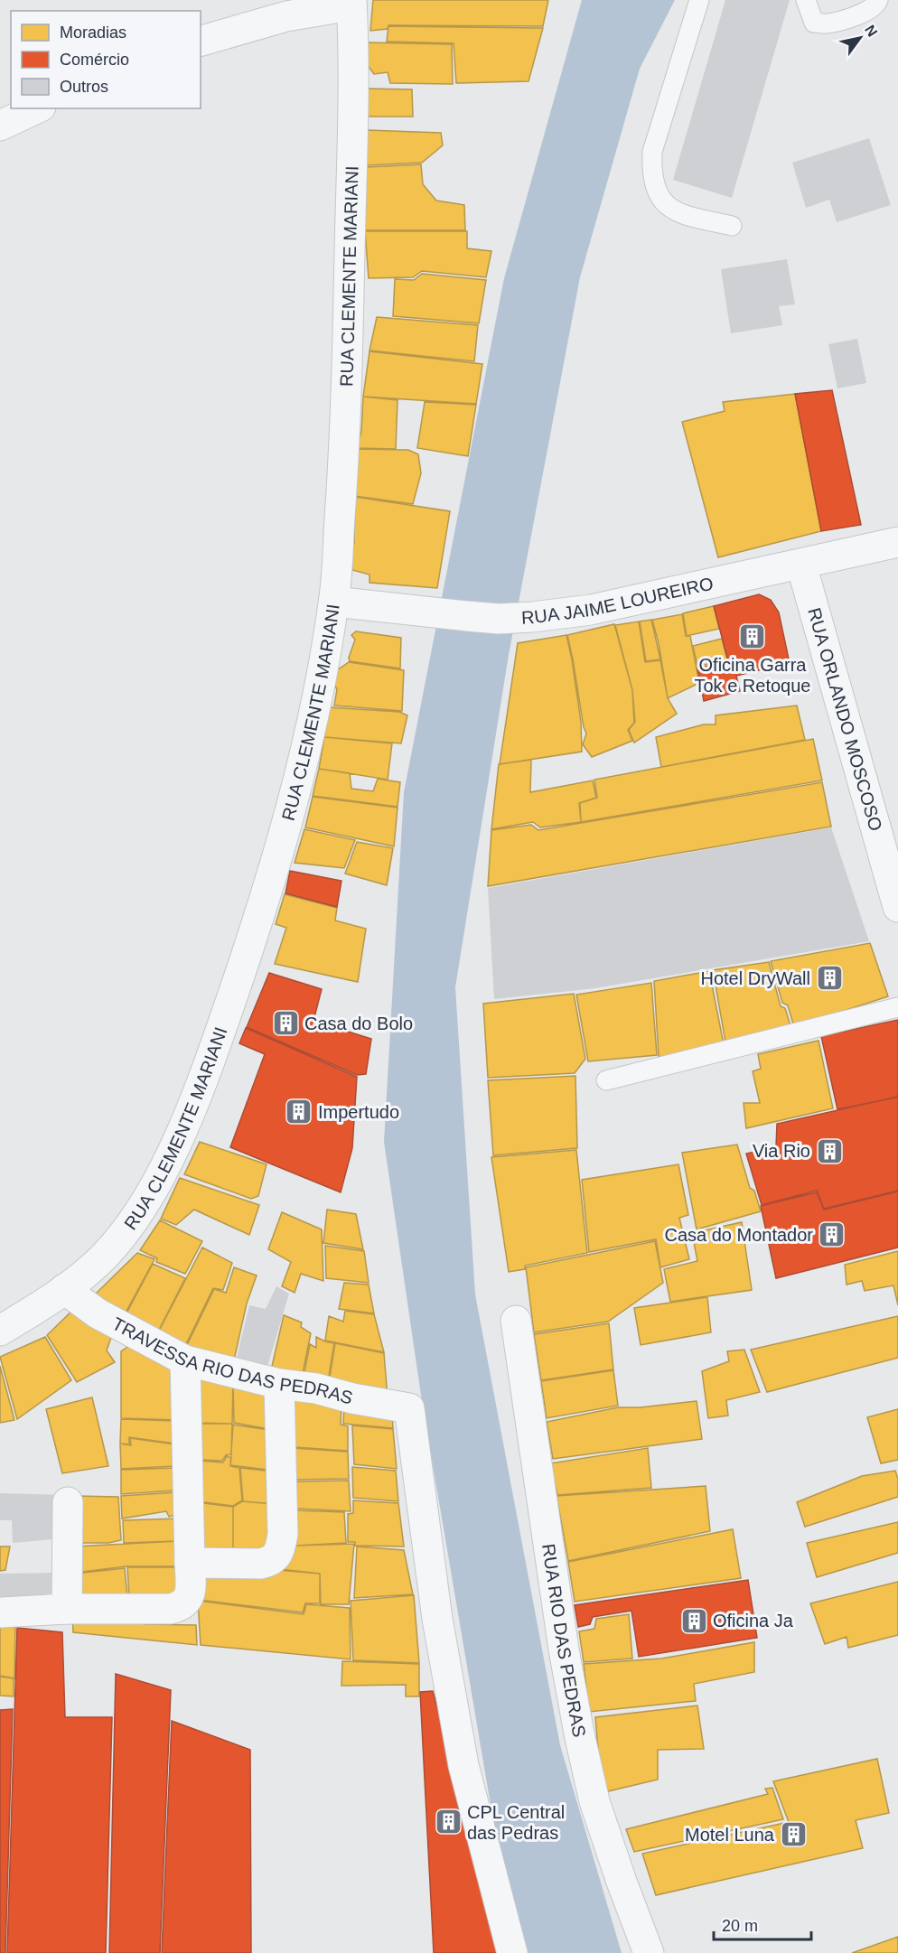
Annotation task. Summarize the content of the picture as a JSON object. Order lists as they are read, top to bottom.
{
  "streets": {
    "street": [
      "RUA CLEMENTE MARIANI",
      "RUA JAIME LOUREIRO",
      "RUA ORLANDO MOSCOSO",
      "TRAVESSA RIO DAS PEDRAS",
      "RUA RIO DAS PEDRAS"
    ]
  },
  "crossings": [
    ["RUA CLEMENTE MARIANI", "RUA JAIME LOUREIRO"],
    ["RUA CLEMENTE MARIANI", "TRAVESSA RIO DAS PEDRAS"],
    ["RUA JAIME LOUREIRO", "RUA ORLANDO MOSCOSO"]
  ],
  "places": {
    "building": [
      "Oficina Garra Tok e Retoque",
      "Hotel DryWall",
      "Casa do Bolo",
      "Impertudo",
      "Via Rio",
      "Casa do Montador",
      "Oficina Ja",
      "CPL Central das Pedras",
      "Motel Luna"
    ]
  },
  "legend": ["Moradias", "Comércio", "Outros"],
  "scale_bar": "20 m",
  "north": "top right"
}
